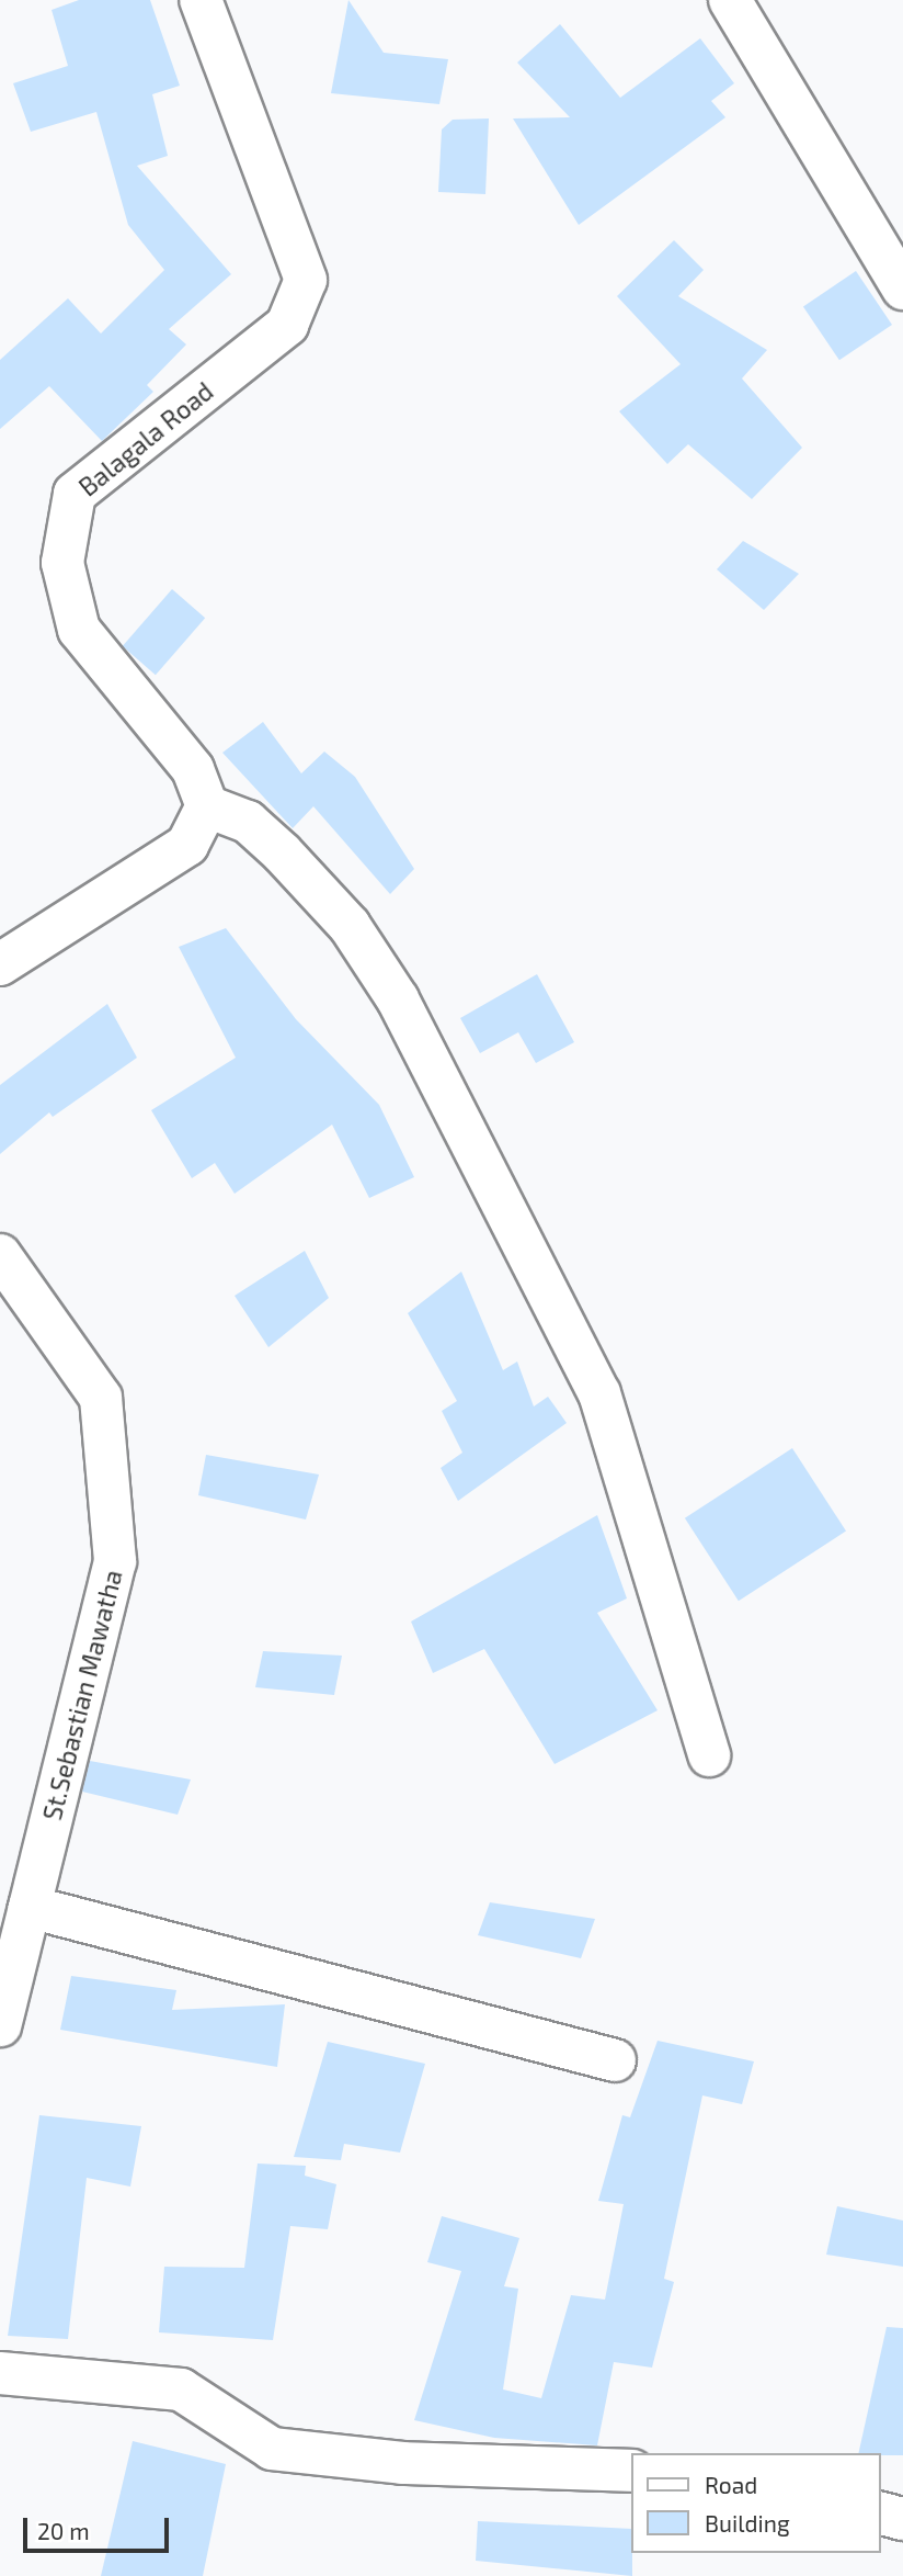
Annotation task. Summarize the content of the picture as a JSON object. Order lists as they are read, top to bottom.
{
  "streets": {
    "street": ["Balagala Road", "St.Sebastian Mawatha"]
  },
  "legend": ["Road", "Building"],
  "scale_bar": "20 m"
}
